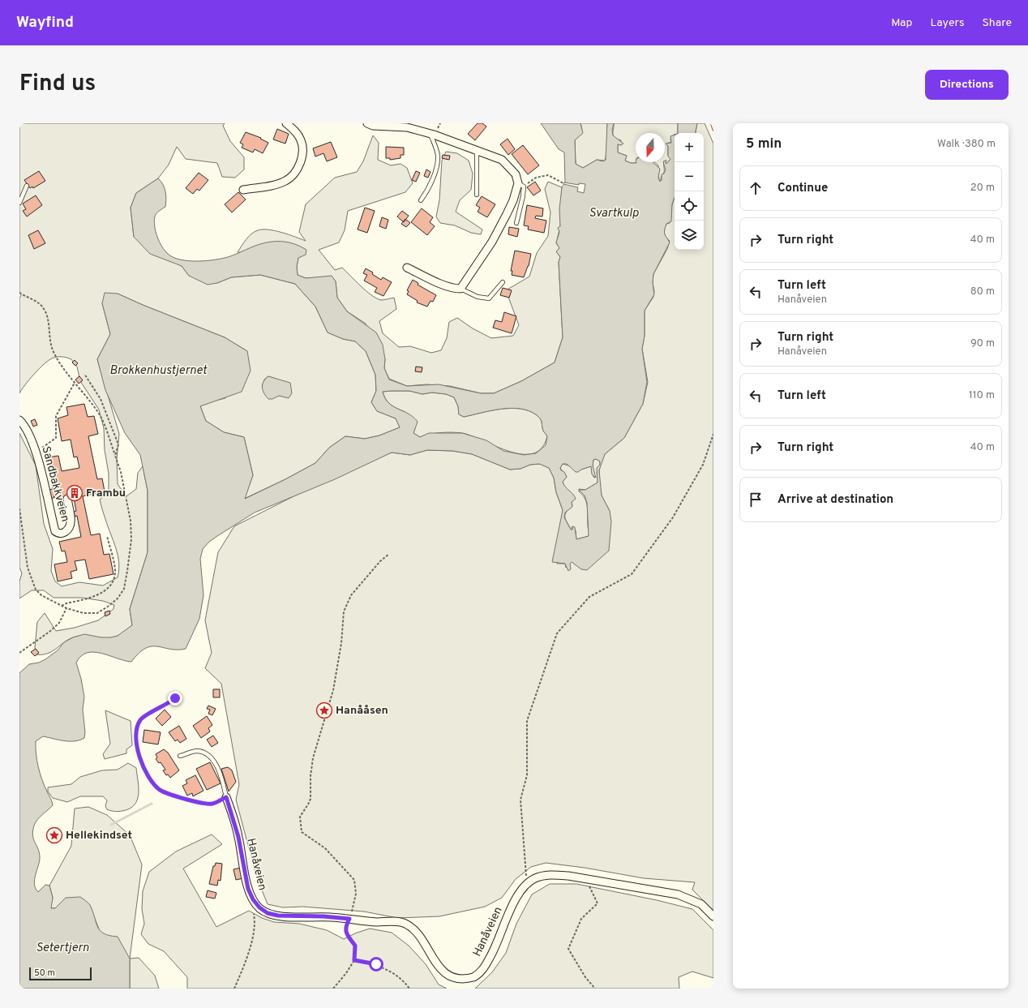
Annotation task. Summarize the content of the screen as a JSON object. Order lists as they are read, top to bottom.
{
  "streets": {
    "street": ["Sandbakkveien", "Hanåveien"]
  },
  "water": ["Svartkulp", "Brokkenhustjernet", "Setertjern"],
  "places": {
    "building": ["Frambu"],
    "place": ["Hanååsen", "Hellekindset"]
  },
  "scale_bar": "50 m",
  "north": "bottom",
  "page": {
    "header": "Wayfind",
    "nav": ["Map", "Layers", "Share"],
    "title": "Find us",
    "buttons": "Directions",
    "heading": ["5 min", "Walk · 380 m"],
    "map_buttons": ["+", "−"],
    "list": [
      ["Continue", "20 m"],
      ["Turn right", "40 m"],
      ["Turn left", "Hanåveien", "80 m"],
      ["Turn right", "Hanåveien", "90 m"],
      ["Turn left", "110 m"],
      ["Turn right", "40 m"],
      "Arrive at destination"
    ],
    "scale": "50 m"
  }
}
